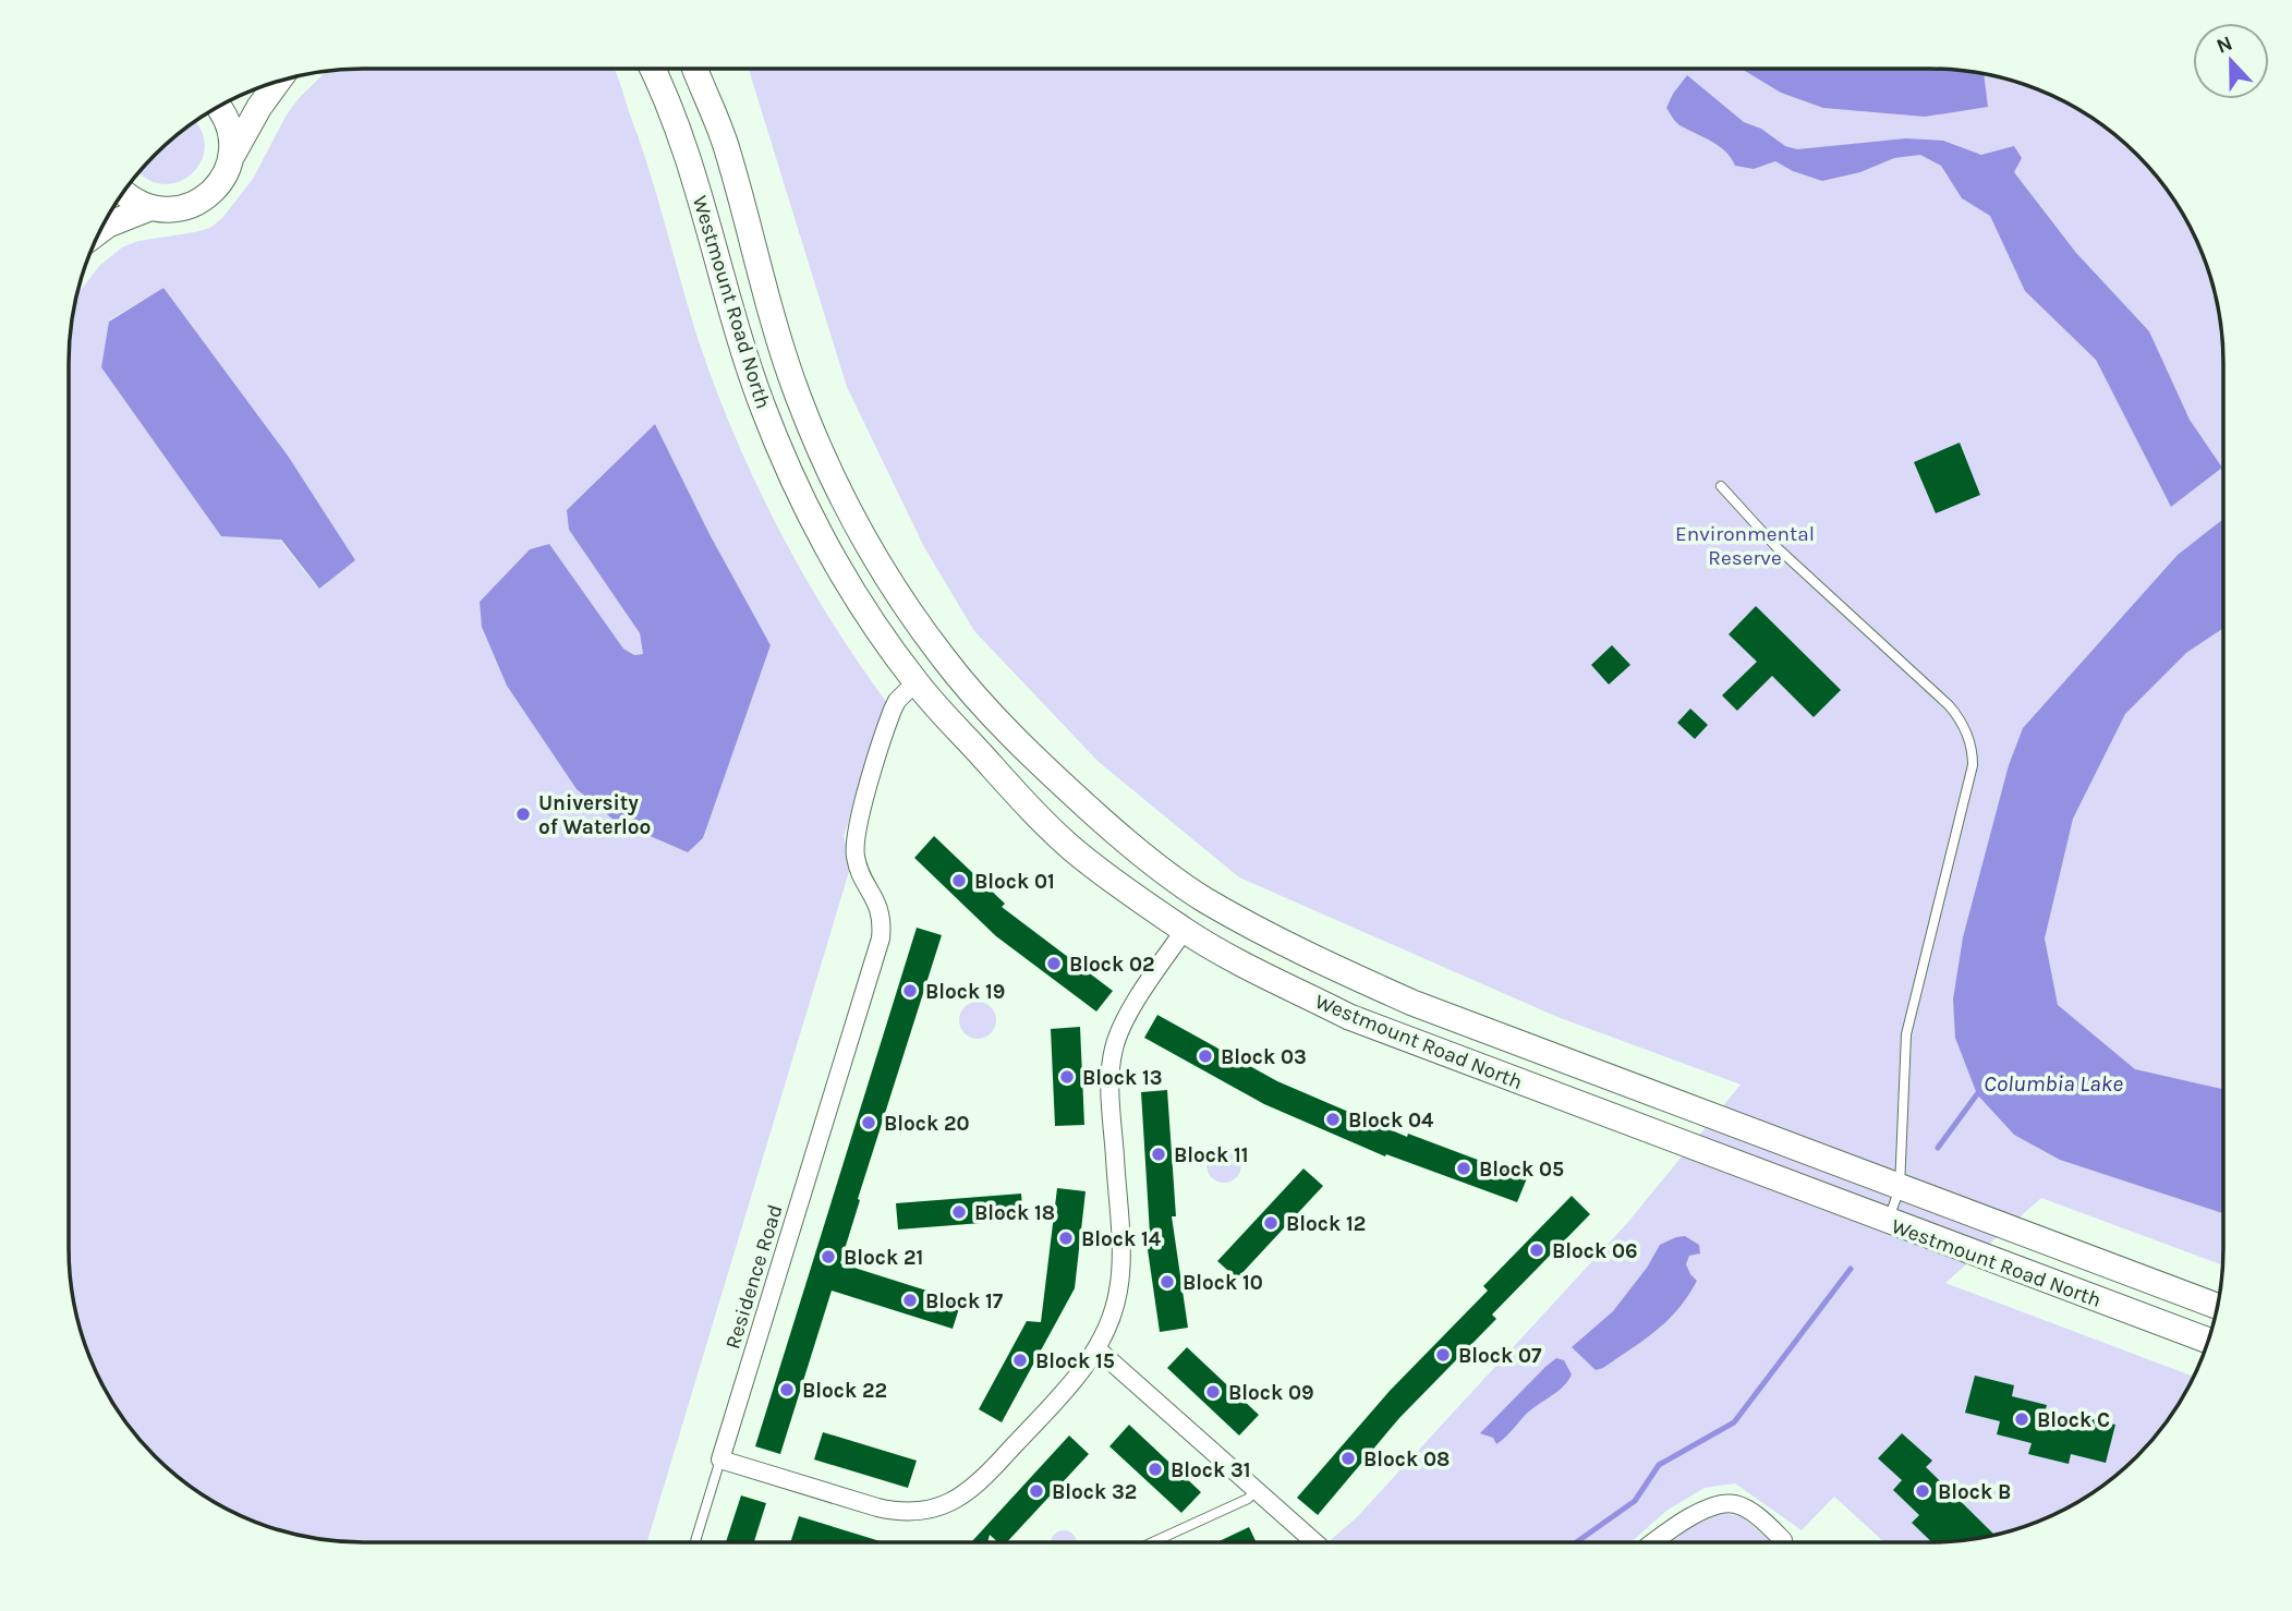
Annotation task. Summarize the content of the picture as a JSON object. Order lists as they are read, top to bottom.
{
  "streets": {
    "main road": ["Westmount Road North"],
    "street": ["Residence Road"]
  },
  "crossings": [
    ["Westmount Road North", "Residence Road"]
  ],
  "water": ["Columbia Lake"],
  "parks": ["Environmental Reserve"],
  "places": [
    "University of Waterloo",
    "Block 01",
    "Block 02",
    "Block 19",
    "Block 03",
    "Block 13",
    "Block 04",
    "Block 20",
    "Block 11",
    "Block 05",
    "Block 18",
    "Block 12",
    "Block 14",
    "Block 06",
    "Block 21",
    "Block 10",
    "Block 17",
    "Block 07",
    "Block 15",
    "Block 22",
    "Block 09",
    "Block C",
    "Block 08",
    "Block 31",
    "Block 32",
    "Block B"
  ],
  "north": "top"
}
